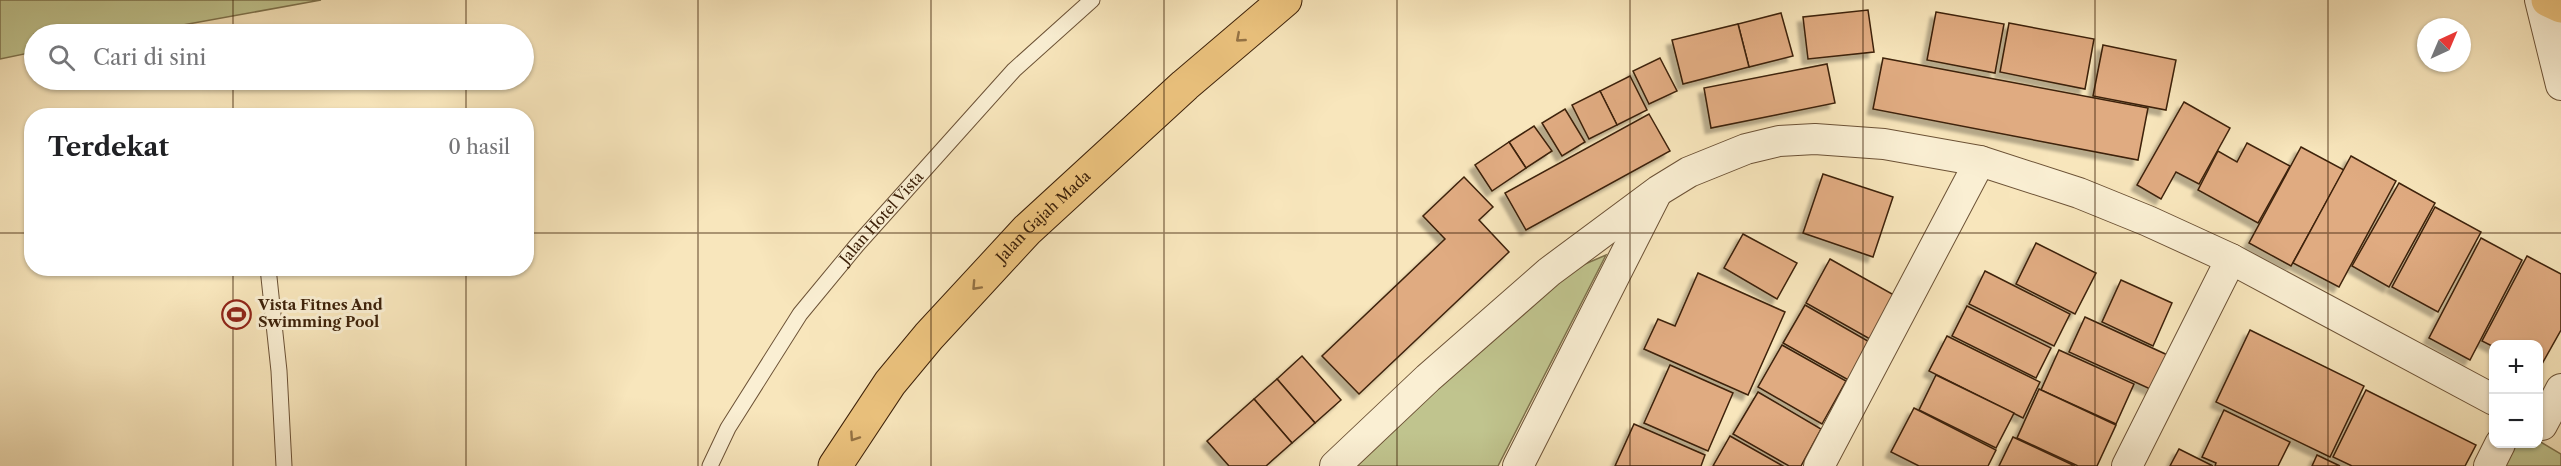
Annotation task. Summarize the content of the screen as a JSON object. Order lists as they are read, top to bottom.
{
  "streets": {
    "main road": ["Jalan Gajah Mada"],
    "lane": ["Jalan Hotel Vista"]
  },
  "one_way": ["Jalan Gajah Mada"],
  "places": {
    "sports": ["Vista Fitnes And Swimming Pool"]
  },
  "north": "top right",
  "page": {
    "search": "Cari di sini",
    "heading": ["Terdekat", "0 hasil"],
    "map_buttons": ["+", "−"]
  }
}
